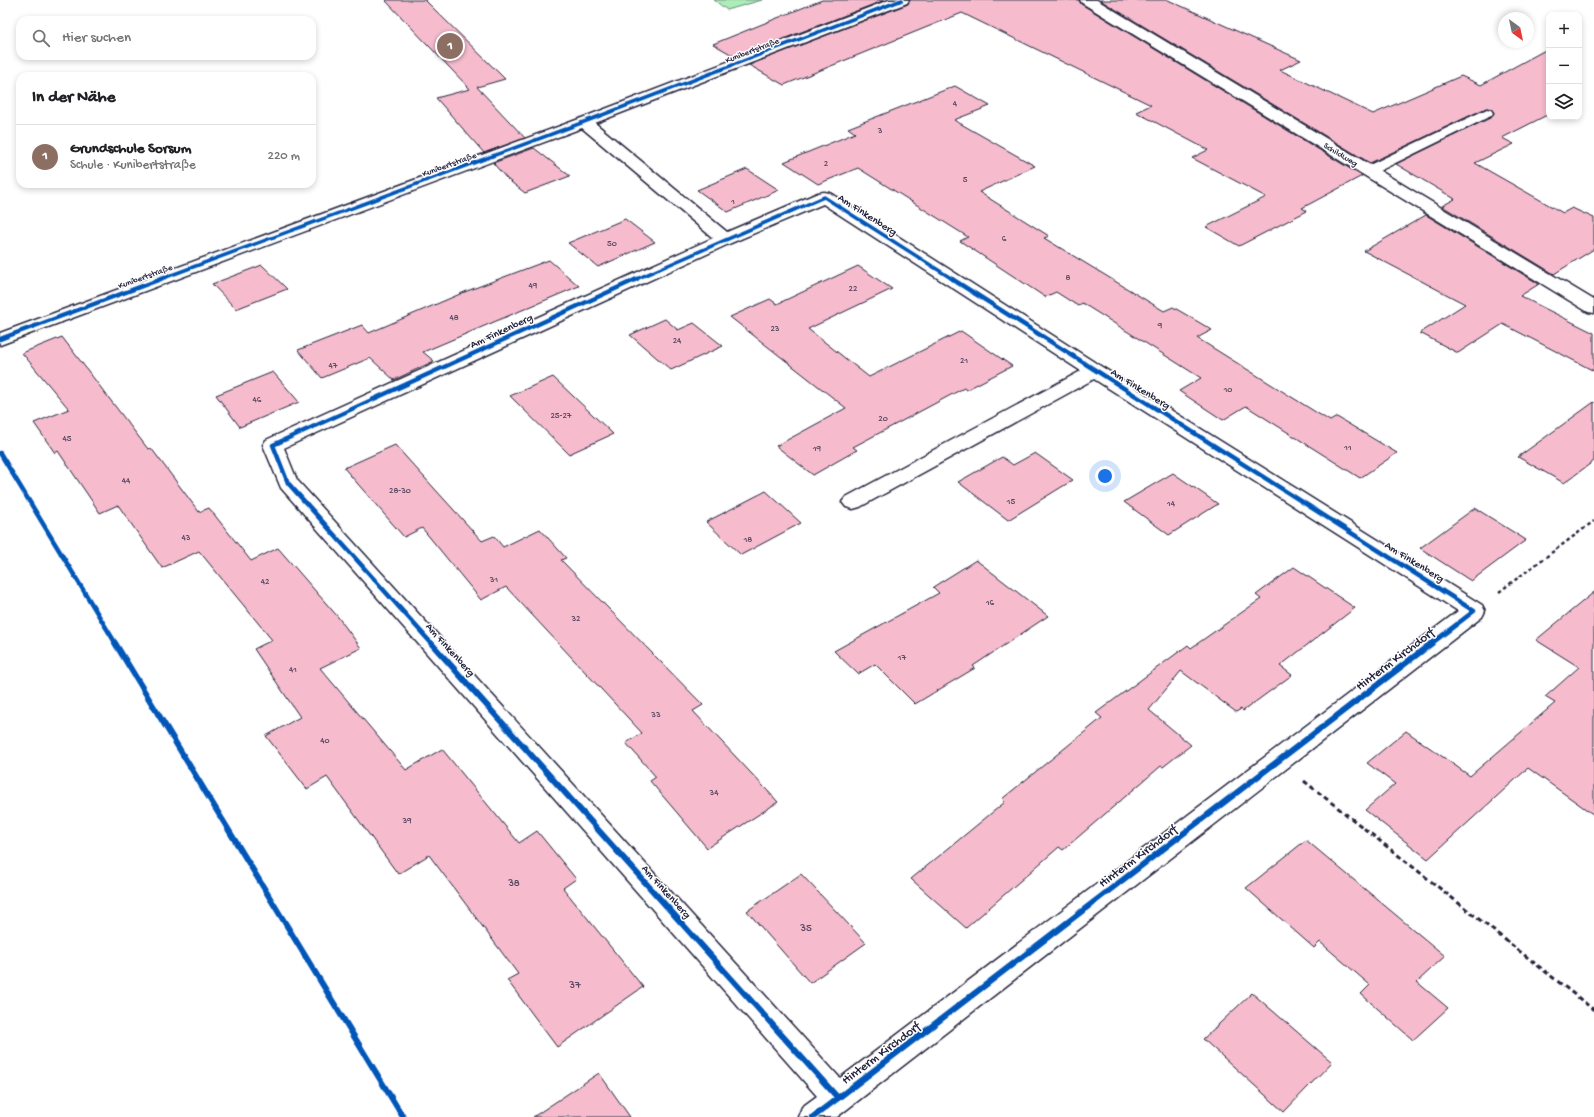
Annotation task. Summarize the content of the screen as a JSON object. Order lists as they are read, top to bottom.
{
  "streets": {
    "street": [
      "Kunibertstraße",
      "Schildweg",
      "Am Finkenberg",
      "Hinterm Kirchdorf"
    ]
  },
  "crossings": [
    ["Am Finkenberg", "Hinterm Kirchdorf"]
  ],
  "house_numbers": [
    "4",
    "3",
    "2",
    "5",
    "1",
    "6",
    "50",
    "8",
    "49",
    "22",
    "48",
    "9",
    "23",
    "24",
    "21",
    "47",
    "10",
    "46",
    "25-27",
    "20",
    "45",
    "11",
    "19",
    "44",
    "28-30",
    "15",
    "14",
    "43",
    "18",
    "31",
    "42",
    "16",
    "32",
    "17",
    "41",
    "33",
    "40",
    "34",
    "39",
    "38",
    "35",
    "37"
  ],
  "north": "bottom right",
  "page": {
    "map_buttons": ["+", "−"],
    "search": "Hier suchen",
    "pins": "1",
    "heading": "In der Nähe",
    "list": [
      {
        "mark": "1",
        "name": "Grundschule Sorsum",
        "note": "Schule · Kunibertstraße",
        "value": "220 m"
      }
    ]
  }
}
